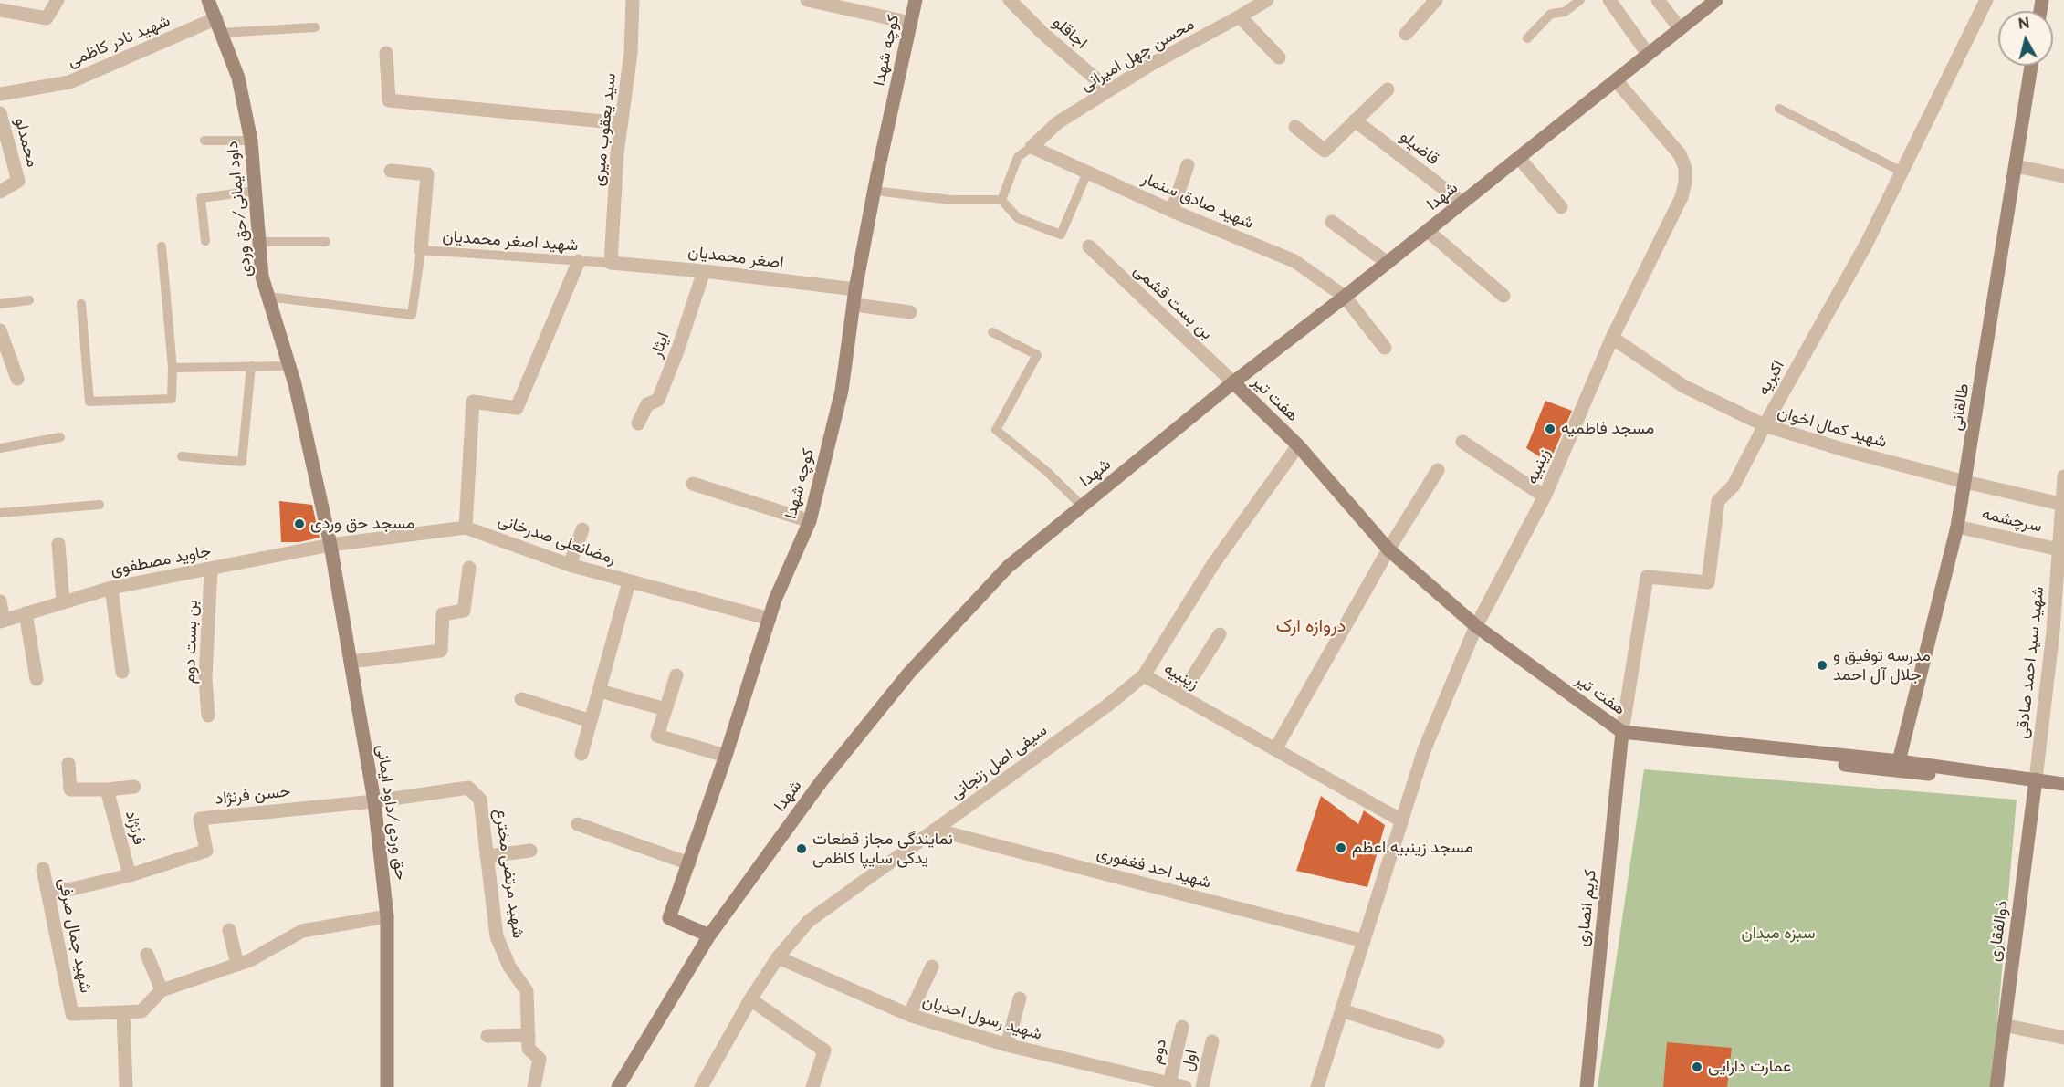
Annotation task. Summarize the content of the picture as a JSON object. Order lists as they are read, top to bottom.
{
  "streets": {
    "street": [
      "اجاقلو",
      "شهید نادر کاظمی",
      "کوچه شهدا",
      "محسن چهل امیرانی",
      "سید یعقوب میری",
      "محمدلو",
      "قاضیلو",
      "شهدا",
      "شهید صادق سنمار",
      "داود ایمانی/حق وردی",
      "اصغر محمدیان",
      "بن بست قشمی",
      "ایثار",
      "اکبریه",
      "هفت تیر",
      "طالقانی",
      "شهید کمال اخوان",
      "زینبیه",
      "سرچشمه",
      "رمضانعلی صدرخانی",
      "جاوید مصطفوی",
      "بن بست دوم",
      "شهید سید احمد صادقی",
      "سیفی اصل زنجانی",
      "حسن فرنژاد",
      "حق وردی/داود ایمانی",
      "فرنژاد",
      "شهید احد فغفوری",
      "شهید مرتضی مخترع",
      "کریم انصاری",
      "ذوالفقاری",
      "شهید جمال صرفی",
      "شهید رسول احدیان",
      "دوم",
      "اول"
    ],
    "lane": ["شهید اصغر محمدیان"]
  },
  "crossings": [
    ["اجاقلو", "محسن چهل امیرانی"],
    ["شهید نادر کاظمی", "داود ایمانی/حق وردی"],
    ["کوچه شهدا", "شهدا"],
    ["کوچه شهدا", "اصغر محمدیان"],
    ["کوچه شهدا", "رمضانعلی صدرخانی"],
    ["محسن چهل امیرانی", "شهید صادق سنمار"],
    ["سید یعقوب میری", "شهید اصغر محمدیان"],
    ["سید یعقوب میری", "اصغر محمدیان"],
    ["قاضیلو", "شهدا"],
    ["شهدا", "شهید صادق سنمار"],
    ["شهدا", "بن بست قشمی"],
    ["شهدا", "هفت تیر"],
    ["شهدا", "زینبیه"],
    ["داود ایمانی/حق وردی", "شهید اصغر محمدیان"],
    ["داود ایمانی/حق وردی", "رمضانعلی صدرخانی"],
    ["داود ایمانی/حق وردی", "جاوید مصطفوی"],
    ["داود ایمانی/حق وردی", "حق وردی/داود ایمانی"],
    ["شهید اصغر محمدیان", "اصغر محمدیان"],
    ["اصغر محمدیان", "ایثار"],
    ["بن بست قشمی", "هفت تیر"],
    ["اکبریه", "هفت تیر"],
    ["اکبریه", "شهید کمال اخوان"],
    ["اکبریه", "کریم انصاری"],
    ["هفت تیر", "طالقانی"],
    ["هفت تیر", "زینبیه"],
    ["هفت تیر", "شهید سید احمد صادقی"],
    ["هفت تیر", "سیفی اصل زنجانی"],
    ["هفت تیر", "کریم انصاری"],
    ["هفت تیر", "ذوالفقاری"],
    ["طالقانی", "شهید کمال اخوان"],
    ["طالقانی", "سرچشمه"],
    ["شهید کمال اخوان", "زینبیه"],
    ["شهید کمال اخوان", "سرچشمه"],
    ["زینبیه", "سیفی اصل زنجانی"],
    ["زینبیه", "شهید احد فغفوری"],
    ["سرچشمه", "شهید سید احمد صادقی"],
    ["رمضانعلی صدرخانی", "جاوید مصطفوی"],
    ["رمضانعلی صدرخانی", "حق وردی/داود ایمانی"],
    ["جاوید مصطفوی", "بن بست دوم"],
    ["جاوید مصطفوی", "حق وردی/داود ایمانی"],
    ["شهید سید احمد صادقی", "ذوالفقاری"],
    ["سیفی اصل زنجانی", "شهید احد فغفوری"],
    ["سیفی اصل زنجانی", "شهید رسول احدیان"],
    ["حسن فرنژاد", "حق وردی/داود ایمانی"],
    ["حسن فرنژاد", "فرنژاد"],
    ["حسن فرنژاد", "شهید مرتضی مخترع"],
    ["حسن فرنژاد", "شهید جمال صرفی"],
    ["حق وردی/داود ایمانی", "شهید مرتضی مخترع"],
    ["شهید رسول احدیان", "دوم"]
  ],
  "districts": ["دروازه ارک"],
  "parks": ["سبزه میدان"],
  "places": [
    "مسجد فاطمیه",
    "مسجد حق وردی",
    "مدرسه توفیق و جلال آل احمد",
    "مسجد زینبیه اعظم",
    "نمایندگی مجاز قطعات یدکی سایپا کاظمی",
    "عمارت دارایی"
  ],
  "north": "top"
}
